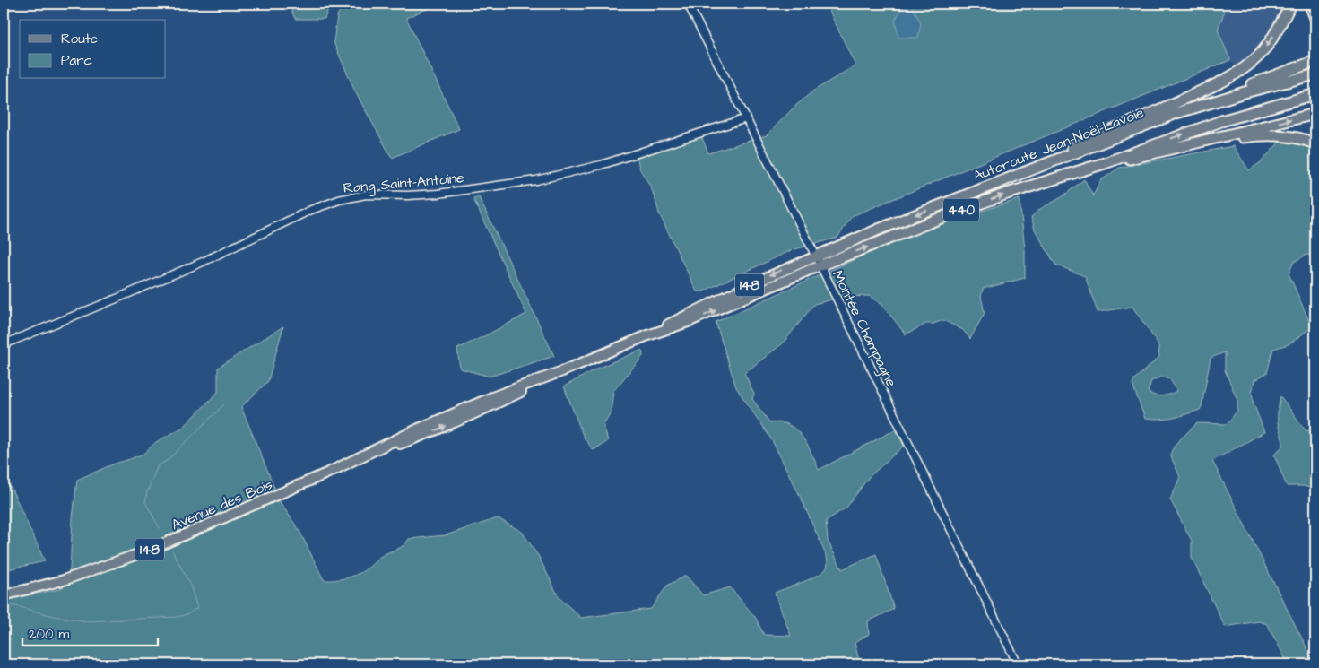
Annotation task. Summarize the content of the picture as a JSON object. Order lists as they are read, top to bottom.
{
  "streets": {
    "highway": ["Autoroute Jean-Noël-Lavoie", "440"],
    "main road": ["148", "Avenue des Bois"],
    "street": ["Rang Saint-Antoine", "Montée Champagne"]
  },
  "crossings": [
    ["Autoroute Jean-Noël-Lavoie", "Montée Champagne"],
    ["Autoroute Jean-Noël-Lavoie", "Avenue des Bois"],
    ["Rang Saint-Antoine", "Montée Champagne"],
    ["Montée Champagne", "Avenue des Bois"]
  ],
  "legend": ["Route", "Parc"],
  "scale_bar": "200 m"
}
